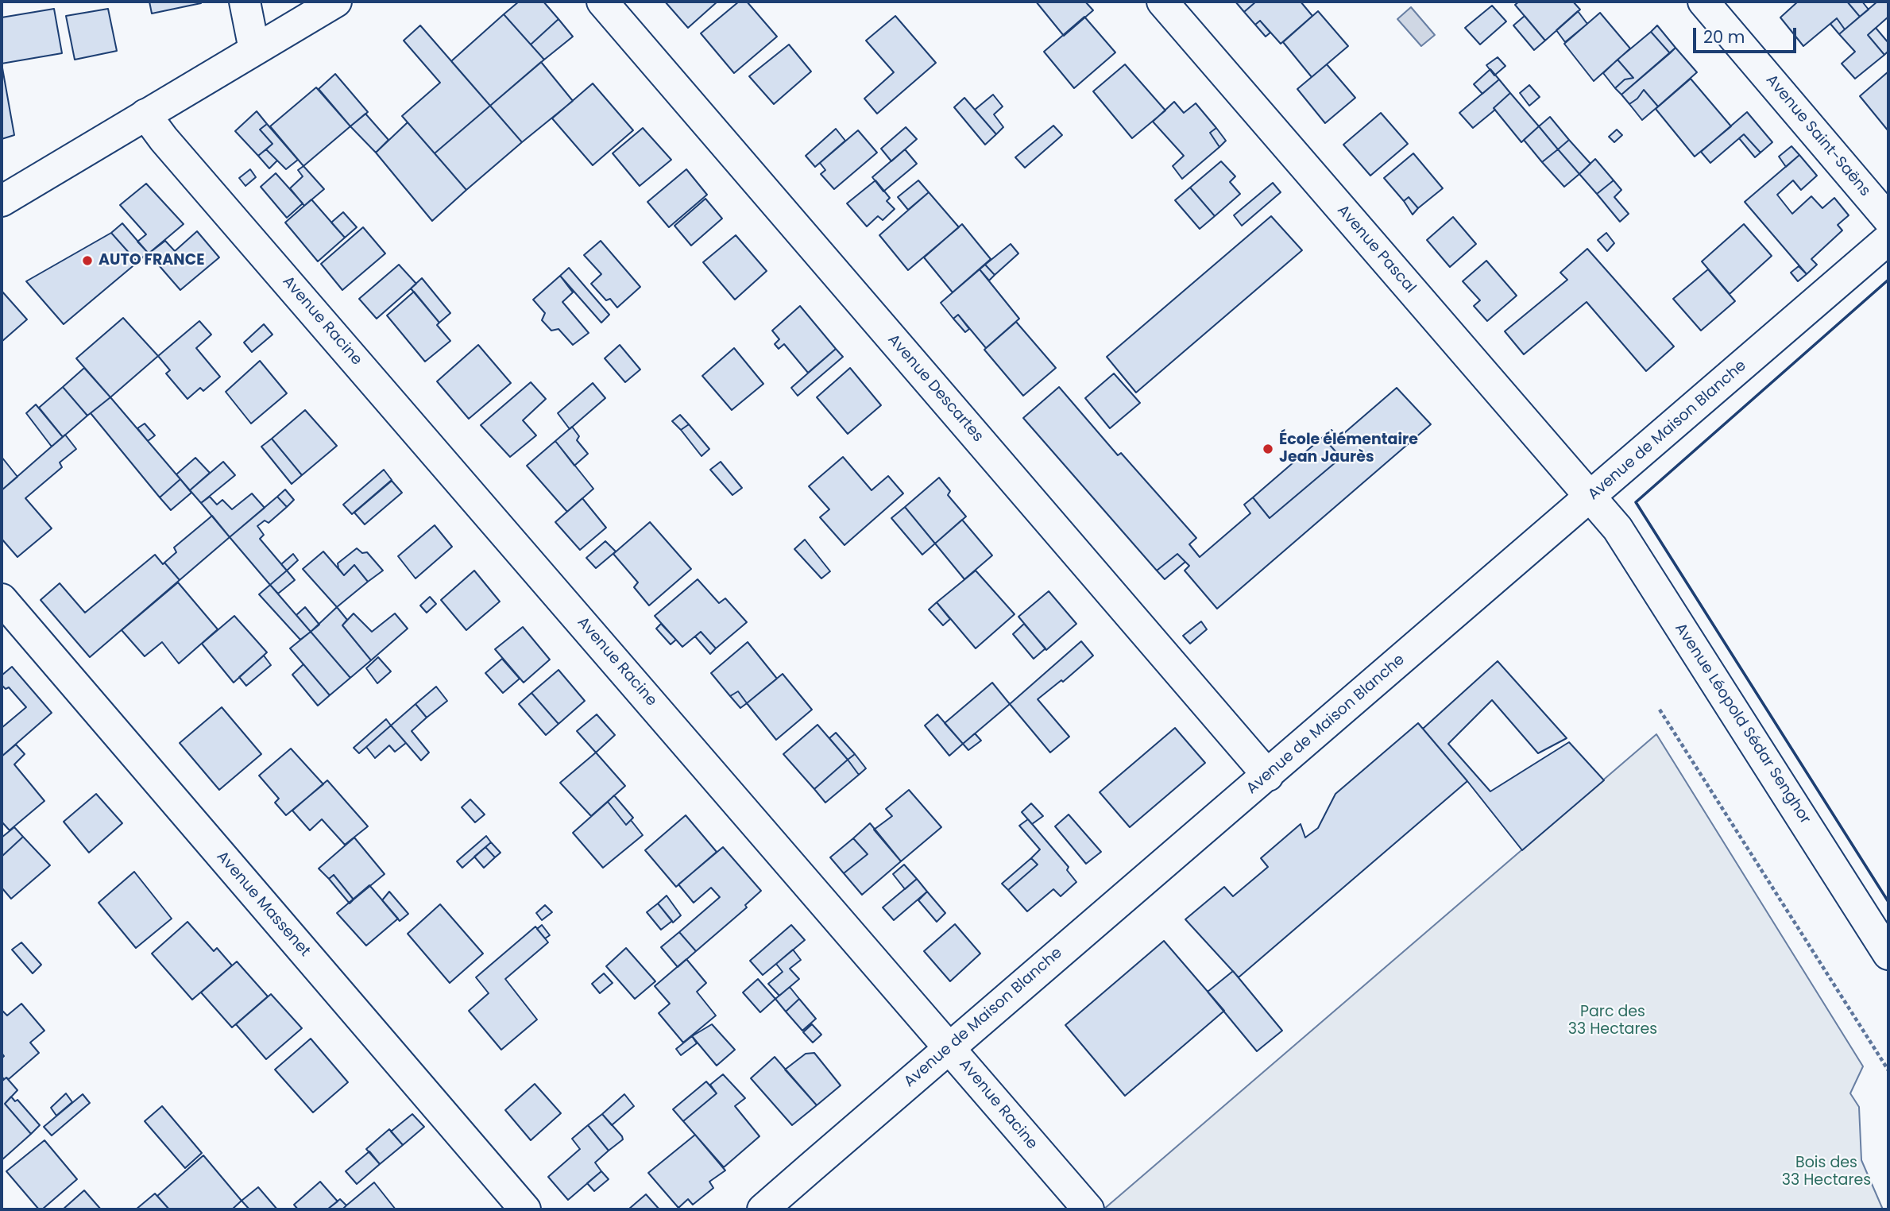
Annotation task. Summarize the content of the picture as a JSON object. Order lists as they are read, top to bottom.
{
  "streets": {
    "street": [
      "Avenue Saint-Saëns",
      "Avenue Pascal",
      "Avenue Racine",
      "Avenue Descartes",
      "Avenue de Maison Blanche",
      "Avenue Léopold Sédar Senghor",
      "Avenue Massenet"
    ]
  },
  "crossings": [
    ["Avenue Pascal", "Avenue de Maison Blanche"],
    ["Avenue Pascal", "Avenue Léopold Sédar Senghor"],
    ["Avenue Racine", "Avenue de Maison Blanche"],
    ["Avenue Descartes", "Avenue de Maison Blanche"],
    ["Avenue de Maison Blanche", "Avenue Léopold Sédar Senghor"]
  ],
  "parks": ["Parc des 33 Hectares", "Bois des 33 Hectares"],
  "places": ["AUTO FRANCE", "École élémentaire Jean Jaurès"],
  "scale_bar": "20 m"
}
